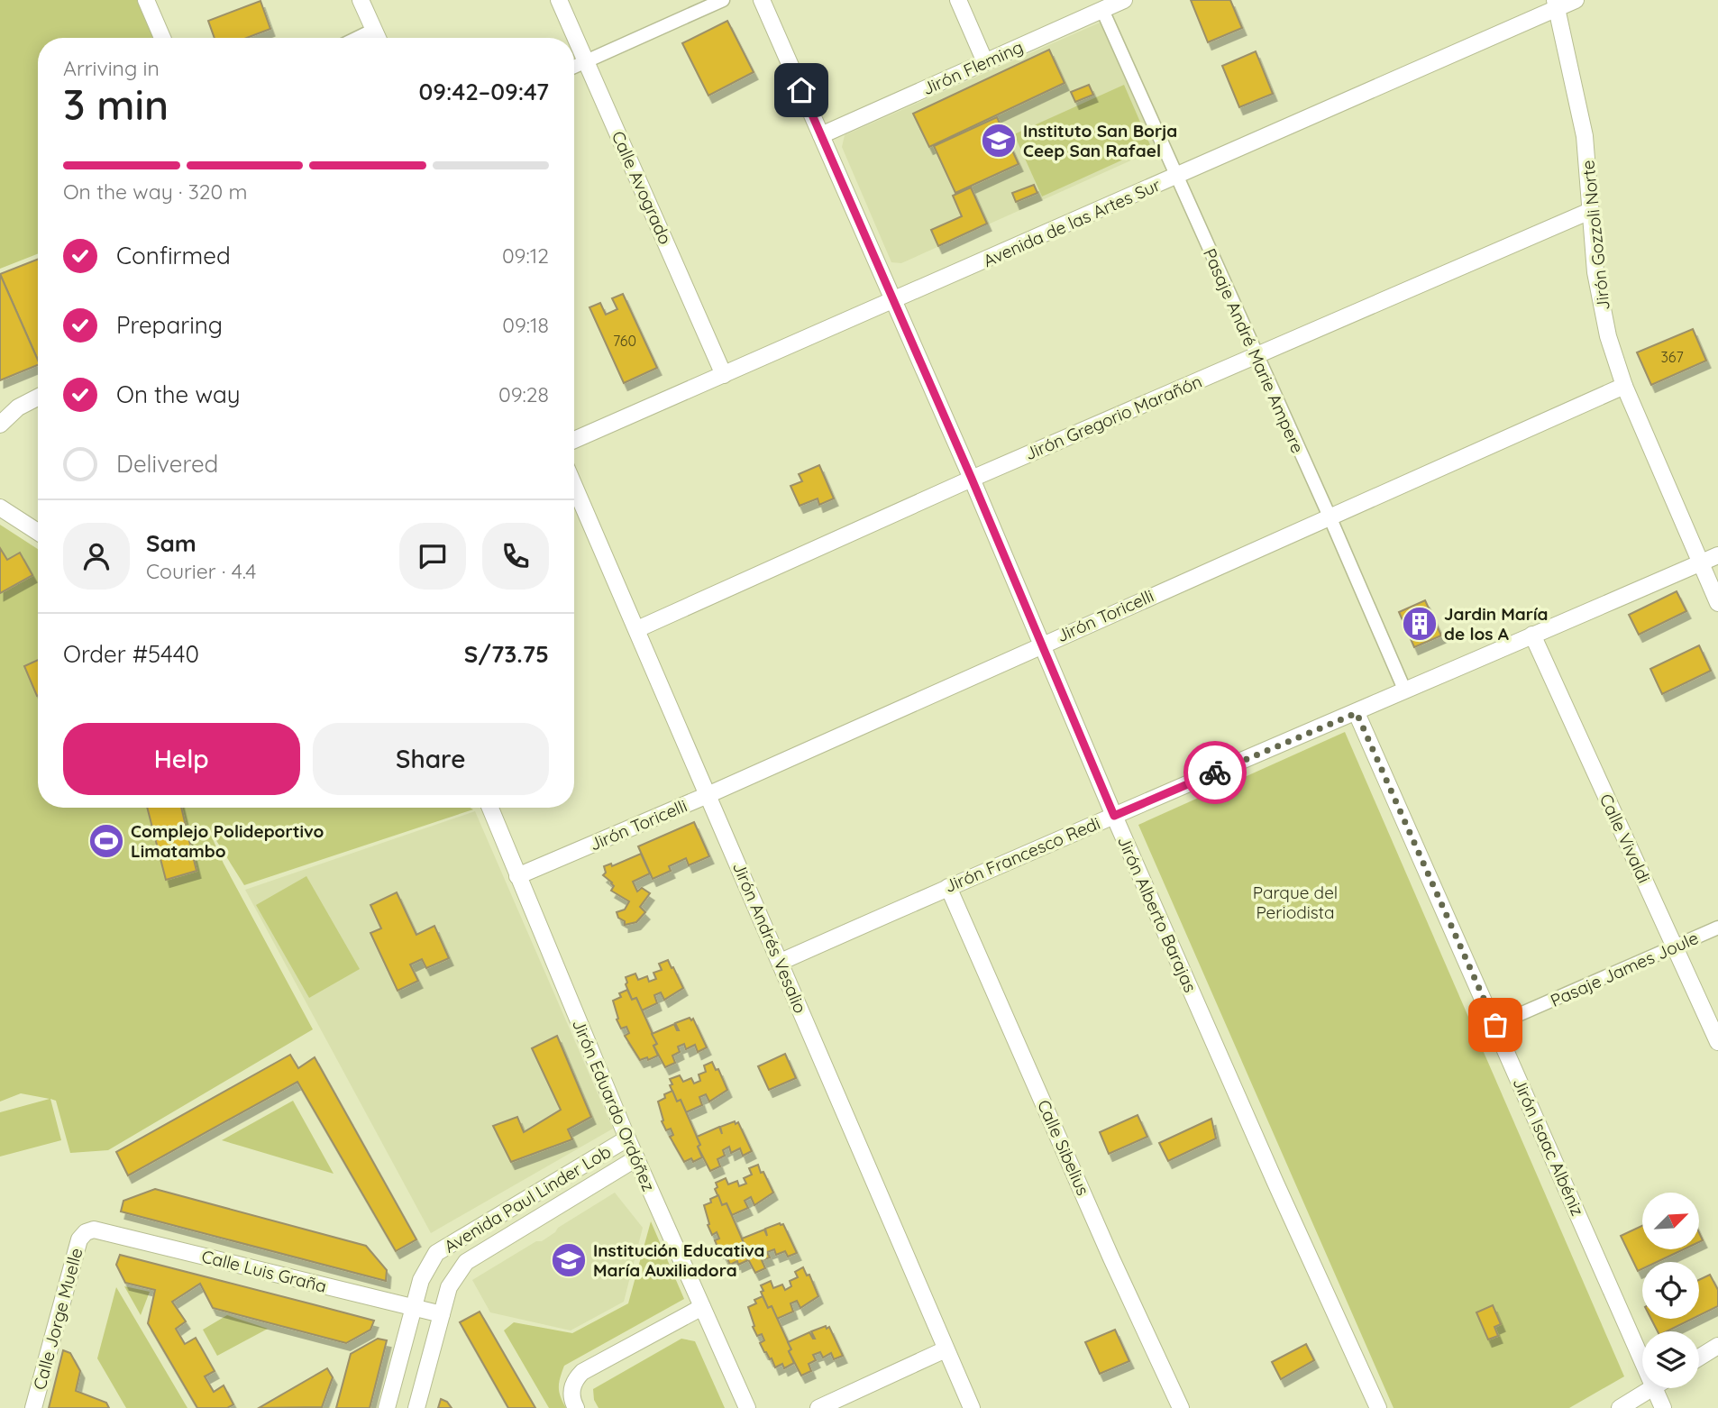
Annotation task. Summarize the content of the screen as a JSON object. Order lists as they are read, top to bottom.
{
  "streets": {
    "street": [
      "Jirón Fleming",
      "Calle Avogrado",
      "Avenida de las Artes Sur",
      "Jirón Gozzoli Norte",
      "Pasaje André Marie Ampere",
      "Jirón Gregorio Marañón",
      "Jirón Toricelli",
      "Calle Vivaldi",
      "Jirón Francesco Redi",
      "Jirón Alberto Barajas",
      "Jirón Andrés Vesalio",
      "Pasaje James Joule",
      "Jirón Eduardo Ordóñez",
      "Jirón Isaac Albéniz",
      "Calle Sibelius",
      "Avenida Paul Linder Lob",
      "Calle Luis Graña",
      "Calle Jorge Muelle"
    ]
  },
  "crossings": [
    ["Jirón Fleming", "Pasaje André Marie Ampere"],
    ["Jirón Fleming", "Jirón Alberto Barajas"],
    ["Calle Avogrado", "Avenida de las Artes Sur"],
    ["Avenida de las Artes Sur", "Jirón Gozzoli Norte"],
    ["Avenida de las Artes Sur", "Pasaje André Marie Ampere"],
    ["Avenida de las Artes Sur", "Jirón Alberto Barajas"],
    ["Jirón Gozzoli Norte", "Jirón Gregorio Marañón"],
    ["Jirón Gozzoli Norte", "Jirón Toricelli"],
    ["Jirón Gozzoli Norte", "Jirón Francesco Redi"],
    ["Pasaje André Marie Ampere", "Jirón Gregorio Marañón"],
    ["Pasaje André Marie Ampere", "Jirón Toricelli"],
    ["Pasaje André Marie Ampere", "Jirón Francesco Redi"],
    ["Jirón Gregorio Marañón", "Jirón Alberto Barajas"],
    ["Jirón Gregorio Marañón", "Jirón Andrés Vesalio"],
    ["Jirón Toricelli", "Jirón Alberto Barajas"],
    ["Jirón Toricelli", "Jirón Andrés Vesalio"],
    ["Jirón Toricelli", "Jirón Eduardo Ordóñez"],
    ["Calle Vivaldi", "Jirón Francesco Redi"],
    ["Calle Vivaldi", "Pasaje James Joule"],
    ["Jirón Francesco Redi", "Jirón Alberto Barajas"],
    ["Jirón Francesco Redi", "Jirón Andrés Vesalio"],
    ["Jirón Francesco Redi", "Jirón Isaac Albéniz"],
    ["Jirón Francesco Redi", "Calle Sibelius"],
    ["Pasaje James Joule", "Jirón Isaac Albéniz"],
    ["Jirón Eduardo Ordóñez", "Avenida Paul Linder Lob"],
    ["Avenida Paul Linder Lob", "Calle Luis Graña"],
    ["Calle Luis Graña", "Calle Jorge Muelle"]
  ],
  "parks": ["Parque del Periodista"],
  "places": {
    "school or university": ["Instituto San Borja Ceep San Rafael", "Institución Educativa María Auxiliadora"],
    "building": ["Jardin María de los A"],
    "sports": ["Complejo Polideportivo Limatambo"]
  },
  "house_numbers": ["760", "367"],
  "north": "top right",
  "page": {
    "heading": ["3 min", "Arriving in", "09:42–09:47"],
    "panel": [
      "Sam",
      "Courier · 4.4",
      "Order #5440",
      "S/73.75"
    ],
    "bar": "On the way · 320 m",
    "list": [
      ["Confirmed", "09:12"],
      ["Preparing", "09:18"],
      ["On the way", "09:28"],
      "Delivered"
    ],
    "buttons": ["Help", "Share"]
  }
}
